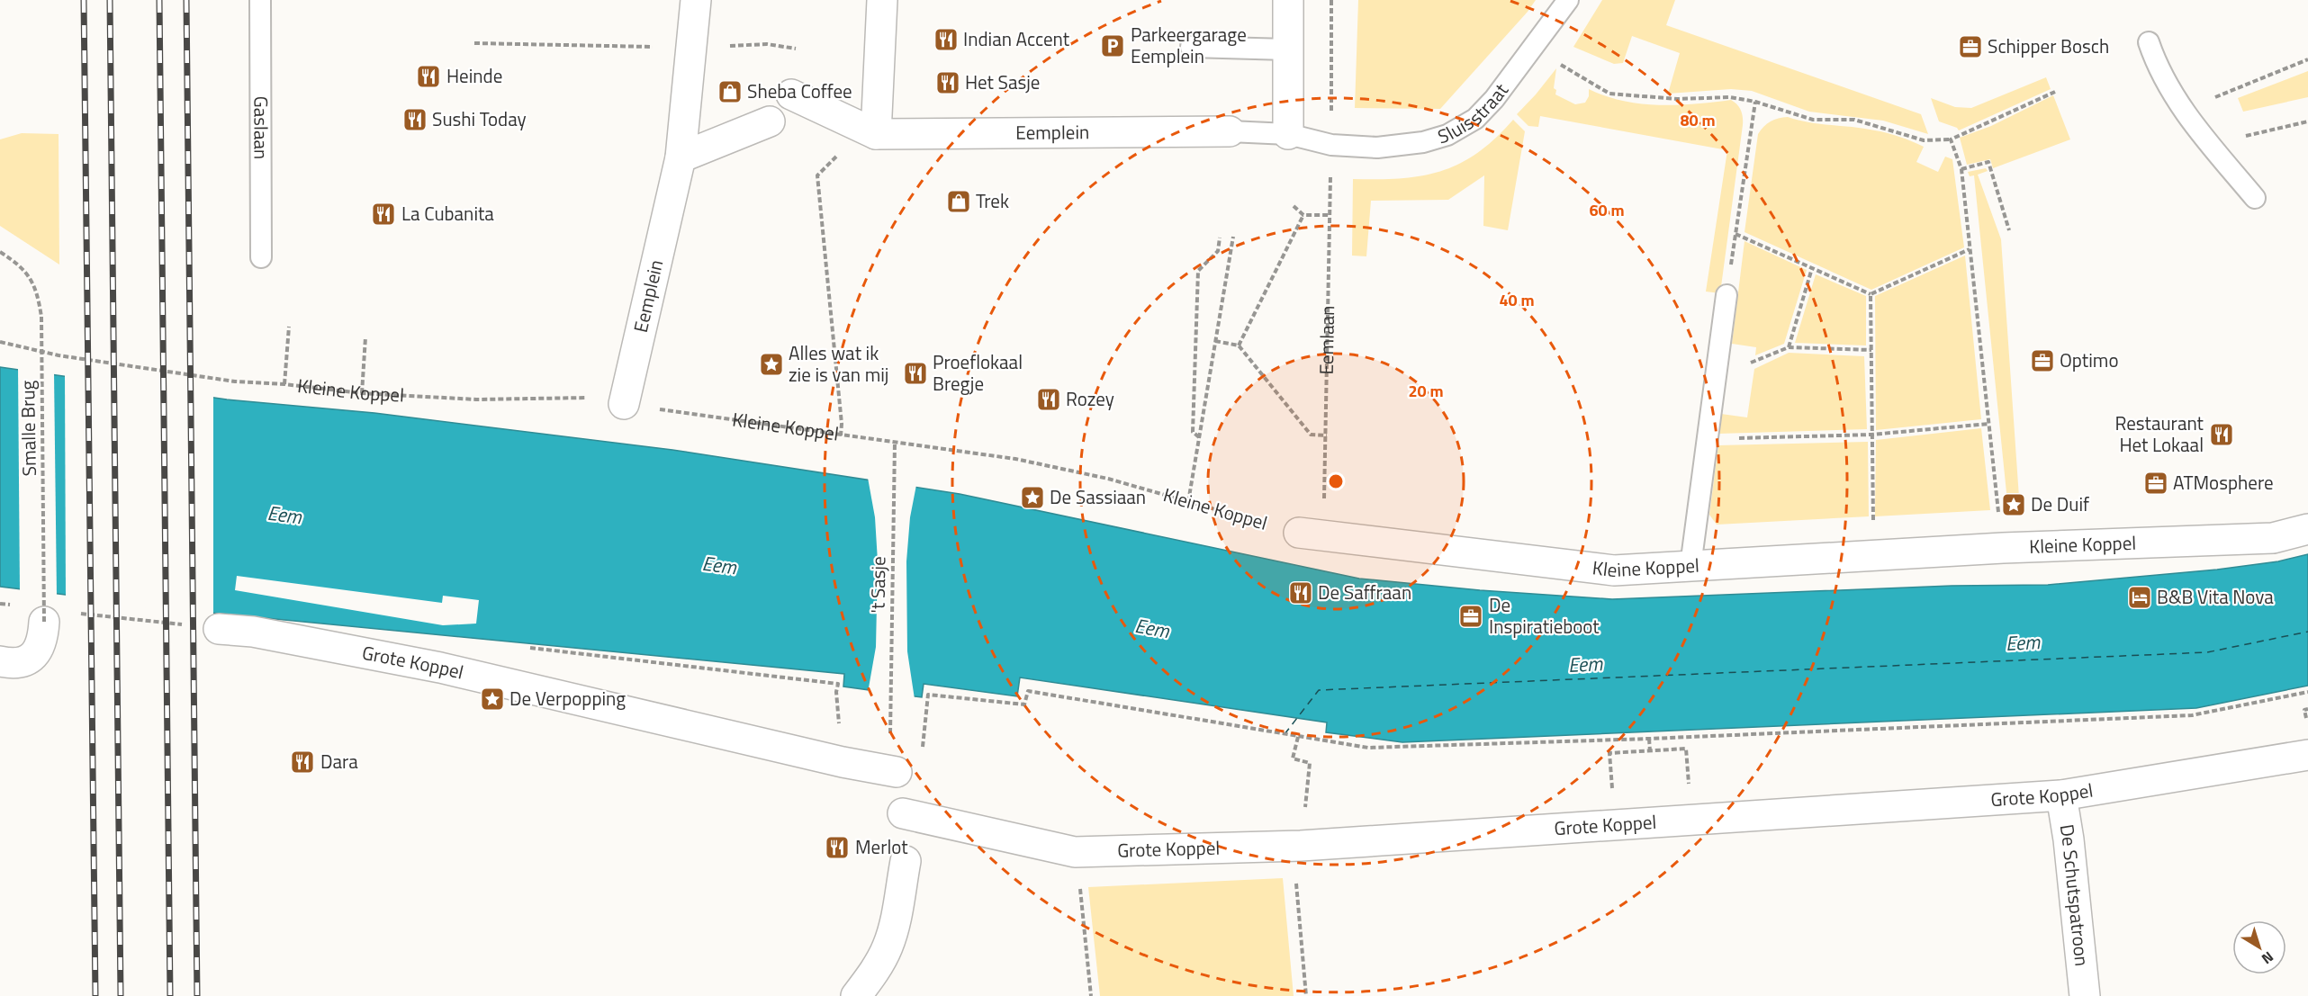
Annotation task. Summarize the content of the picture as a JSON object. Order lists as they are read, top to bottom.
{
  "streets": {
    "street": [
      "Eemplein",
      "Kleine Koppel",
      "Grote Koppel",
      "De Schutspatroon"
    ],
    "lane": ["Sluisstraat", "Gaslaan"],
    "path": ["Eemlaan", "Smalle Brug", "'t Sasje"]
  },
  "crossings": [
    ["Sluisstraat", "Eemlaan"],
    ["Eemplein", "Kleine Koppel"],
    ["Eemlaan", "Kleine Koppel"],
    ["Kleine Koppel", "'t Sasje"],
    ["Grote Koppel", "De Schutspatroon"]
  ],
  "water": ["Eem"],
  "places": {
    "restaurant": [
      "Indian Accent",
      "Heinde",
      "Het Sasje",
      "Sushi Today",
      "La Cubanita",
      "Proeflokaal Bregje",
      "Rozey",
      "Restaurant Het Lokaal",
      "De Saffraan",
      "Dara",
      "Merlot"
    ],
    "parking": ["Parkeergarage Eemplein"],
    "office": [
      "Schipper Bosch",
      "Optimo",
      "ATMosphere",
      "De Inspiratieboot"
    ],
    "shop": ["Sheba Coffee", "Trek"],
    "place": [
      "Alles wat ik zie is van mij",
      "De Sassiaan",
      "De Duif",
      "De Verpopping"
    ],
    "hotel": ["B&B Vita Nova"]
  },
  "north": "bottom right",
  "rings": [
    "80 m",
    "60 m",
    "40 m",
    "20 m"
  ]
}
